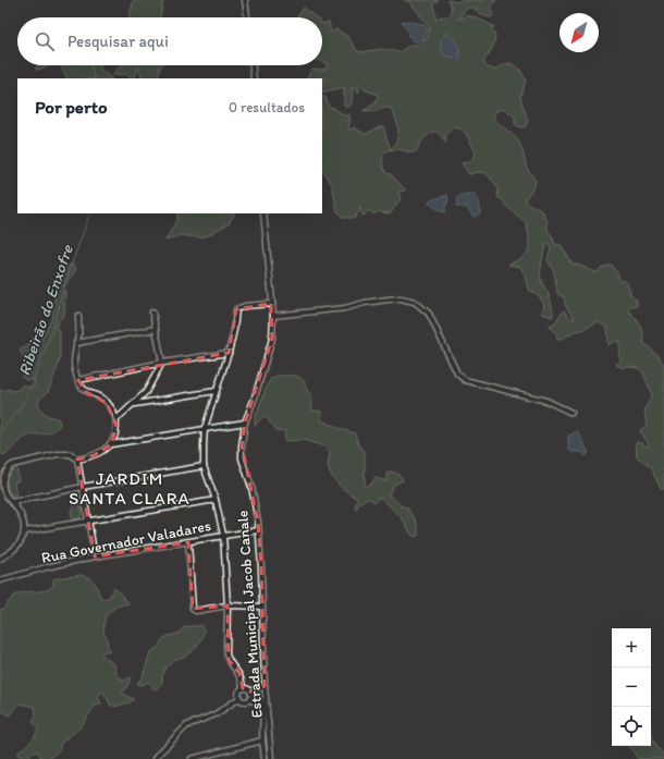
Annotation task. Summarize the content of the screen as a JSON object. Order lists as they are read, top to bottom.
{
  "streets": {
    "street": ["Rua Governador Valadares", "Estrada Municipal Jacob Canale"]
  },
  "crossings": [
    ["Rua Governador Valadares", "Estrada Municipal Jacob Canale"]
  ],
  "districts": ["JARDIM SANTA CLARA"],
  "water": ["Ribeirão do Enxofre"],
  "north": "bottom left",
  "page": {
    "search": "Pesquisar aqui",
    "heading": ["Por perto", "0 resultados"],
    "map_buttons": ["+", "−"]
  }
}
